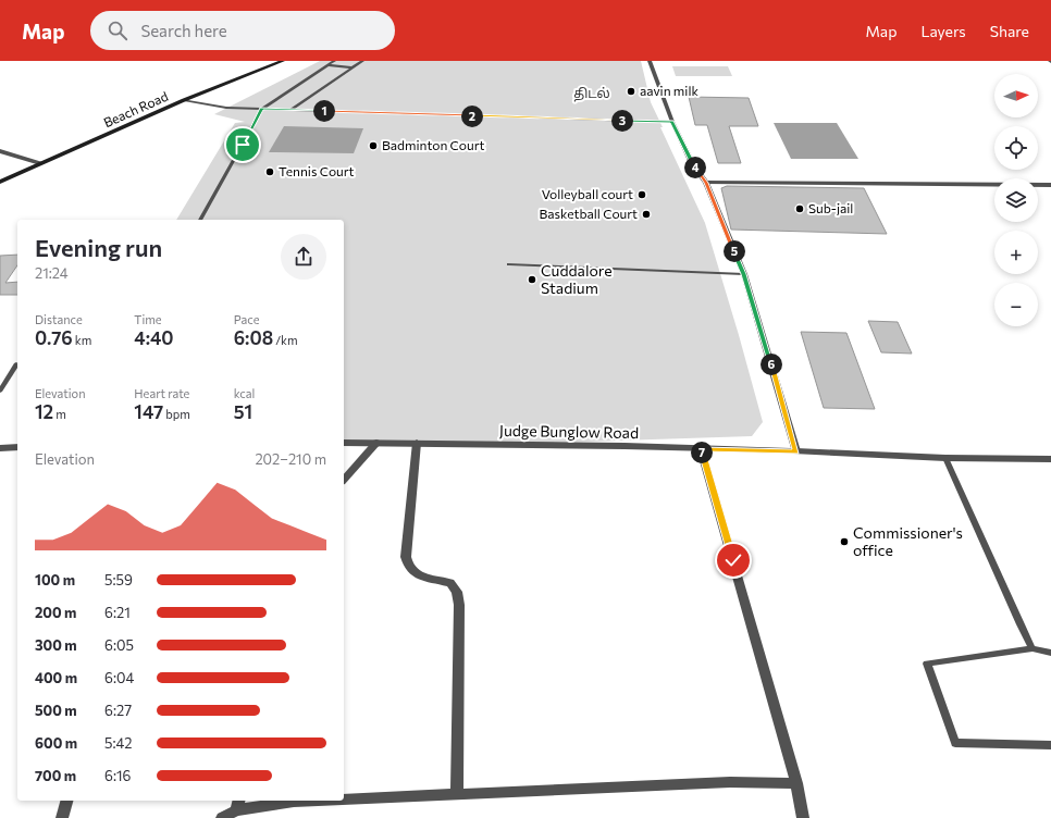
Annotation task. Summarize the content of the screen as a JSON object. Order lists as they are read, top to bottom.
{
  "streets": {
    "main road": ["Beach Road"],
    "street": ["Judge Bunglow Road"]
  },
  "parks": ["திடல்"],
  "places": [
    "aavin milk",
    "Badminton Court",
    "Tennis Court",
    "Volleyball court",
    "Sub-jail",
    "Basketball Court",
    "Cuddalore Stadium",
    "Commissioner's office"
  ],
  "north": "right",
  "page": {
    "header": "Map",
    "search": "Search here",
    "nav": ["Map", "Layers", "Share"],
    "map_buttons": ["+", "−"],
    "pins": [
      "1",
      "2",
      "3",
      "4",
      "5",
      "6",
      "7"
    ],
    "heading": ["Evening run", "21:24"],
    "stats": [
      ["Distance", "0.76 km"],
      ["Time", "4:40"],
      ["Pace", "6:08 /km"],
      ["Elevation", "12 m"],
      ["Heart rate", "147 bpm"],
      ["kcal", "51"]
    ],
    "chart": ["Elevation", "202–210 m"],
    "list": [
      {
        "name": "100 m",
        "note": "5:59"
      },
      {
        "name": "200 m",
        "note": "6:21"
      },
      {
        "name": "300 m",
        "note": "6:05"
      },
      {
        "name": "400 m",
        "note": "6:04"
      },
      {
        "name": "500 m",
        "note": "6:27"
      },
      {
        "name": "600 m",
        "note": "5:42"
      },
      {
        "name": "700 m",
        "note": "6:16"
      }
    ]
  }
}
